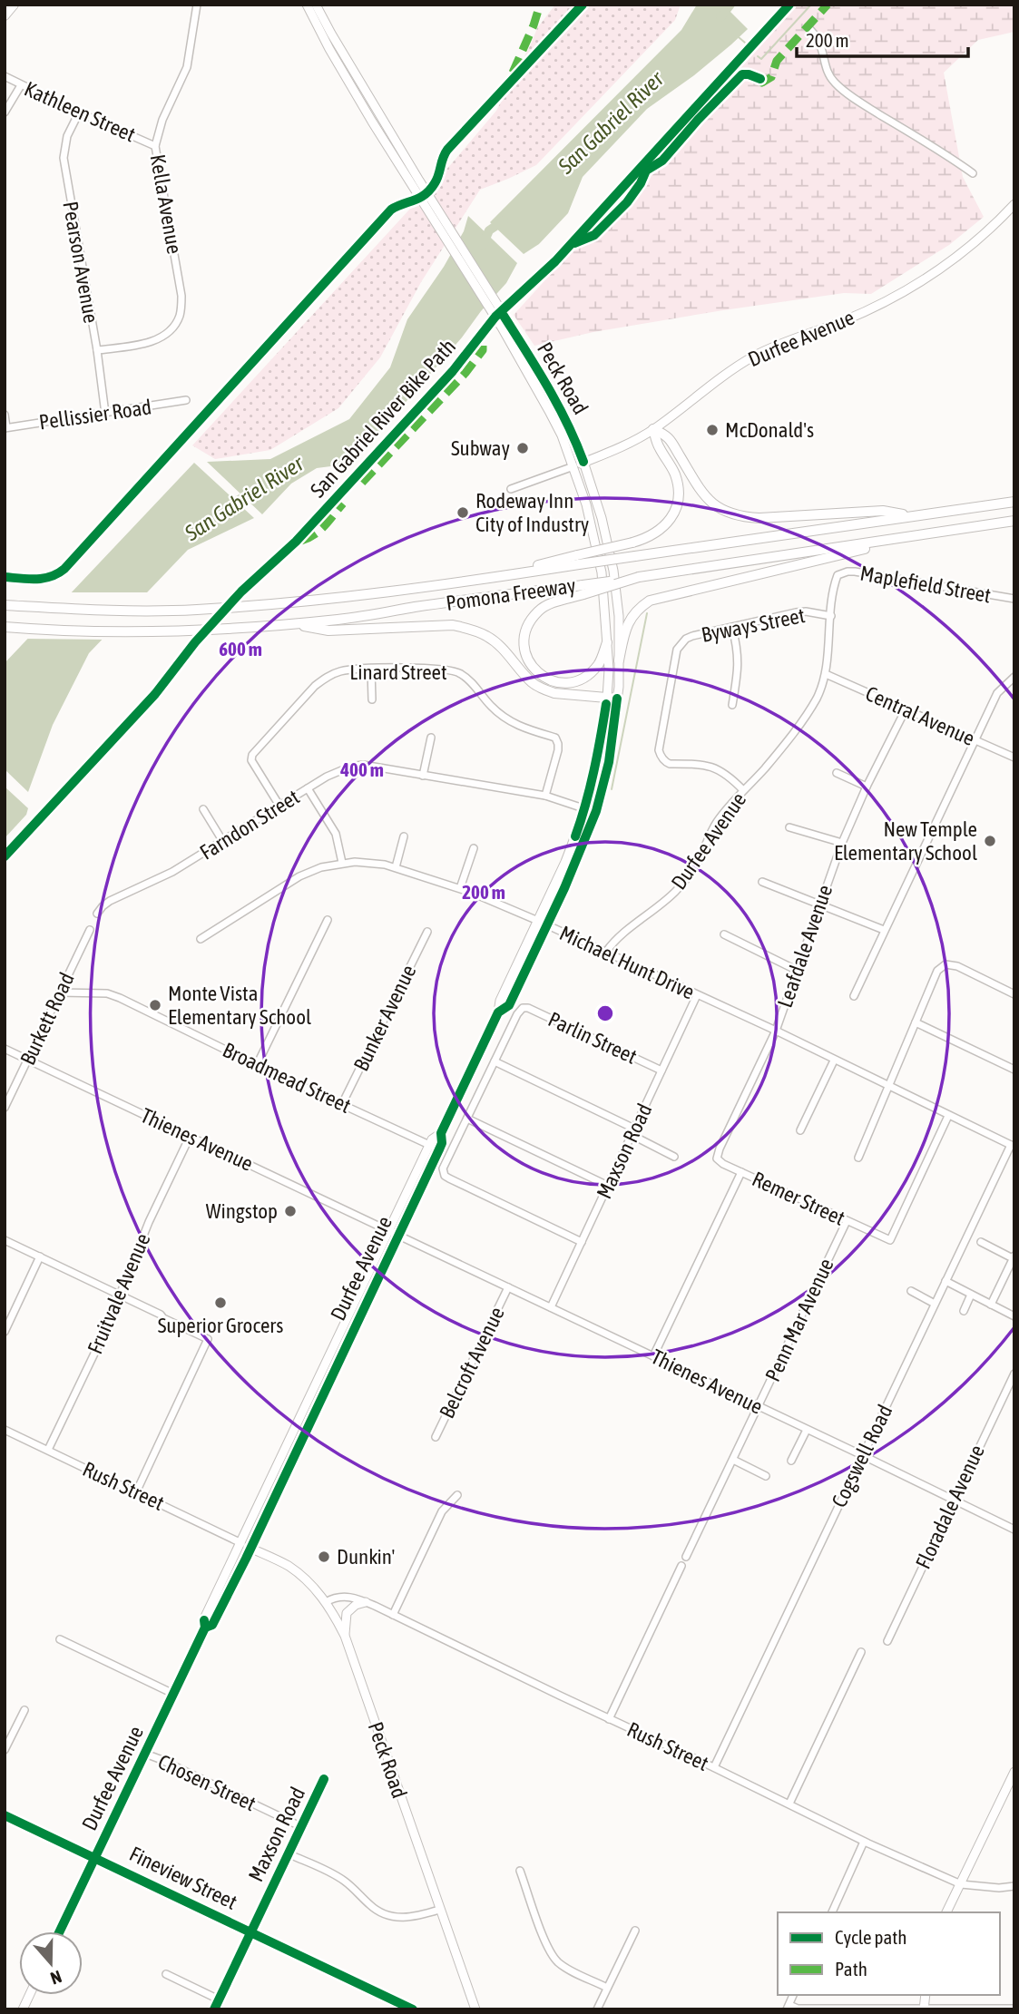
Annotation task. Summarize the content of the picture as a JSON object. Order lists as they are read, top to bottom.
{
  "streets": {
    "highway": ["Pomona Freeway"],
    "main road": ["Durfee Avenue", "Peck Road"],
    "street": [
      "Kathleen Street",
      "Kella Avenue",
      "Pearson Avenue",
      "Pellissier Road",
      "Maplefield Street",
      "Byways Street",
      "Linard Street",
      "Central Avenue",
      "Farndon Street",
      "Leafdale Avenue",
      "Michael Hunt Drive",
      "Bunker Avenue",
      "Burkett Road",
      "Parlin Street",
      "Broadmead Street",
      "Thienes Avenue",
      "Maxson Road",
      "Remer Street",
      "Fruitvale Avenue",
      "Penn Mar Avenue",
      "Belcroft Avenue",
      "Cogswell Road",
      "Rush Street",
      "Floradale Avenue",
      "Chosen Street",
      "Fineview Street"
    ],
    "cycle path": ["San Gabriel River Bike Path"]
  },
  "crossings": [
    ["Kathleen Street", "Kella Avenue"],
    ["Kathleen Street", "Pearson Avenue"],
    ["Kella Avenue", "Pearson Avenue"],
    ["Pearson Avenue", "Pellissier Road"],
    ["Durfee Avenue", "Peck Road"],
    ["Durfee Avenue", "Maplefield Street"],
    ["Durfee Avenue", "Byways Street"],
    ["Durfee Avenue", "Central Avenue"],
    ["Durfee Avenue", "Michael Hunt Drive"],
    ["Durfee Avenue", "Broadmead Street"],
    ["Durfee Avenue", "Thienes Avenue"],
    ["Durfee Avenue", "Rush Street"],
    ["Durfee Avenue", "Chosen Street"],
    ["Durfee Avenue", "Fineview Street"],
    ["Peck Road", "Farndon Street"],
    ["Peck Road", "Michael Hunt Drive"],
    ["Peck Road", "Rush Street"],
    ["Linard Street", "Farndon Street"],
    ["Central Avenue", "Leafdale Avenue"],
    ["Leafdale Avenue", "Michael Hunt Drive"],
    ["Leafdale Avenue", "Remer Street"],
    ["Michael Hunt Drive", "Maxson Road"],
    ["Michael Hunt Drive", "Remer Street"],
    ["Michael Hunt Drive", "Cogswell Road"],
    ["Bunker Avenue", "Broadmead Street"],
    ["Burkett Road", "Broadmead Street"],
    ["Burkett Road", "Thienes Avenue"],
    ["Parlin Street", "Maxson Road"],
    ["Thienes Avenue", "Maxson Road"],
    ["Thienes Avenue", "Fruitvale Avenue"],
    ["Thienes Avenue", "Penn Mar Avenue"],
    ["Thienes Avenue", "Belcroft Avenue"],
    ["Thienes Avenue", "Cogswell Road"],
    ["Thienes Avenue", "Floradale Avenue"],
    ["Maxson Road", "Chosen Street"],
    ["Maxson Road", "Fineview Street"],
    ["Remer Street", "Penn Mar Avenue"],
    ["Fruitvale Avenue", "Rush Street"],
    ["Cogswell Road", "Rush Street"]
  ],
  "water": ["San Gabriel River"],
  "places": [
    "McDonald's",
    "Subway",
    "Rodeway Inn City of Industry",
    "New Temple Elementary School",
    "Monte Vista Elementary School",
    "Wingstop",
    "Superior Grocers",
    "Dunkin'"
  ],
  "legend": ["Cycle path", "Path"],
  "scale_bar": "200 m",
  "north": "bottom",
  "rings": ["600 m", "400 m", "200 m"]
}
